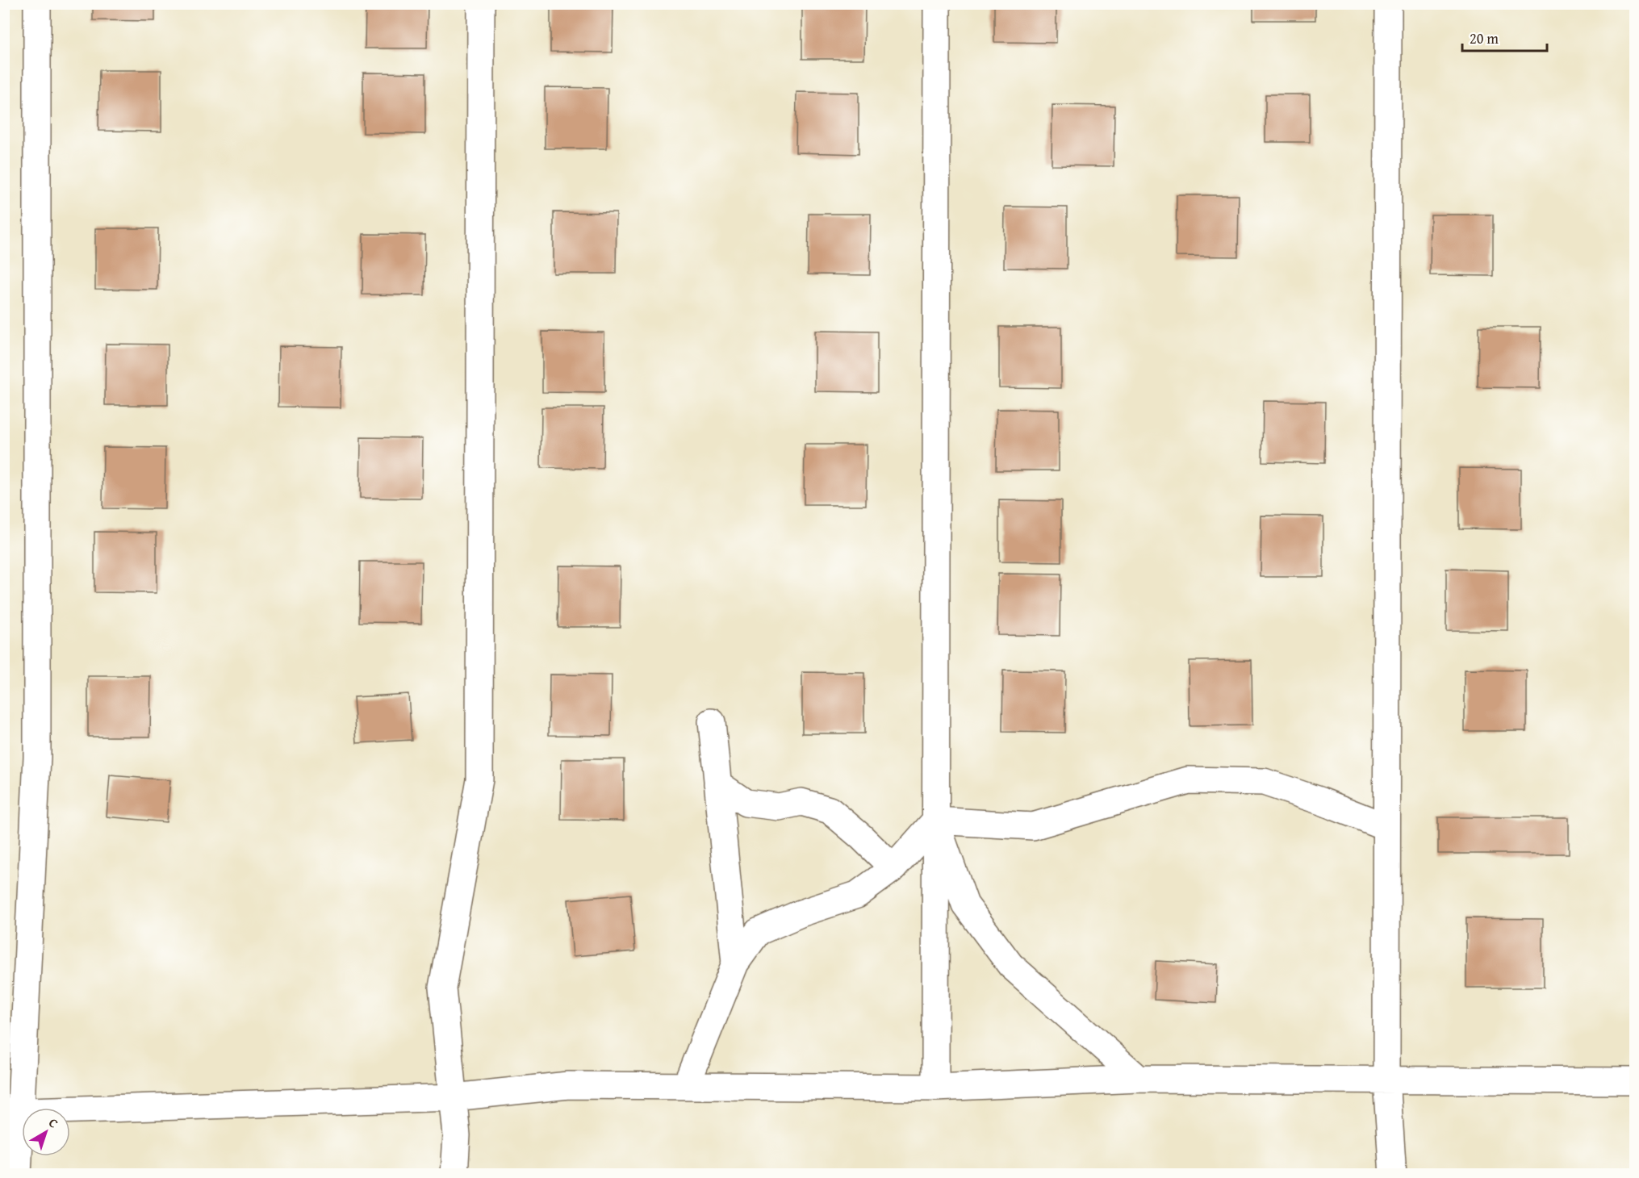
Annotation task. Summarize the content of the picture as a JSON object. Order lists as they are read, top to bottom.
{
  "scale_bar": "20 m",
  "north": "top right"
}
